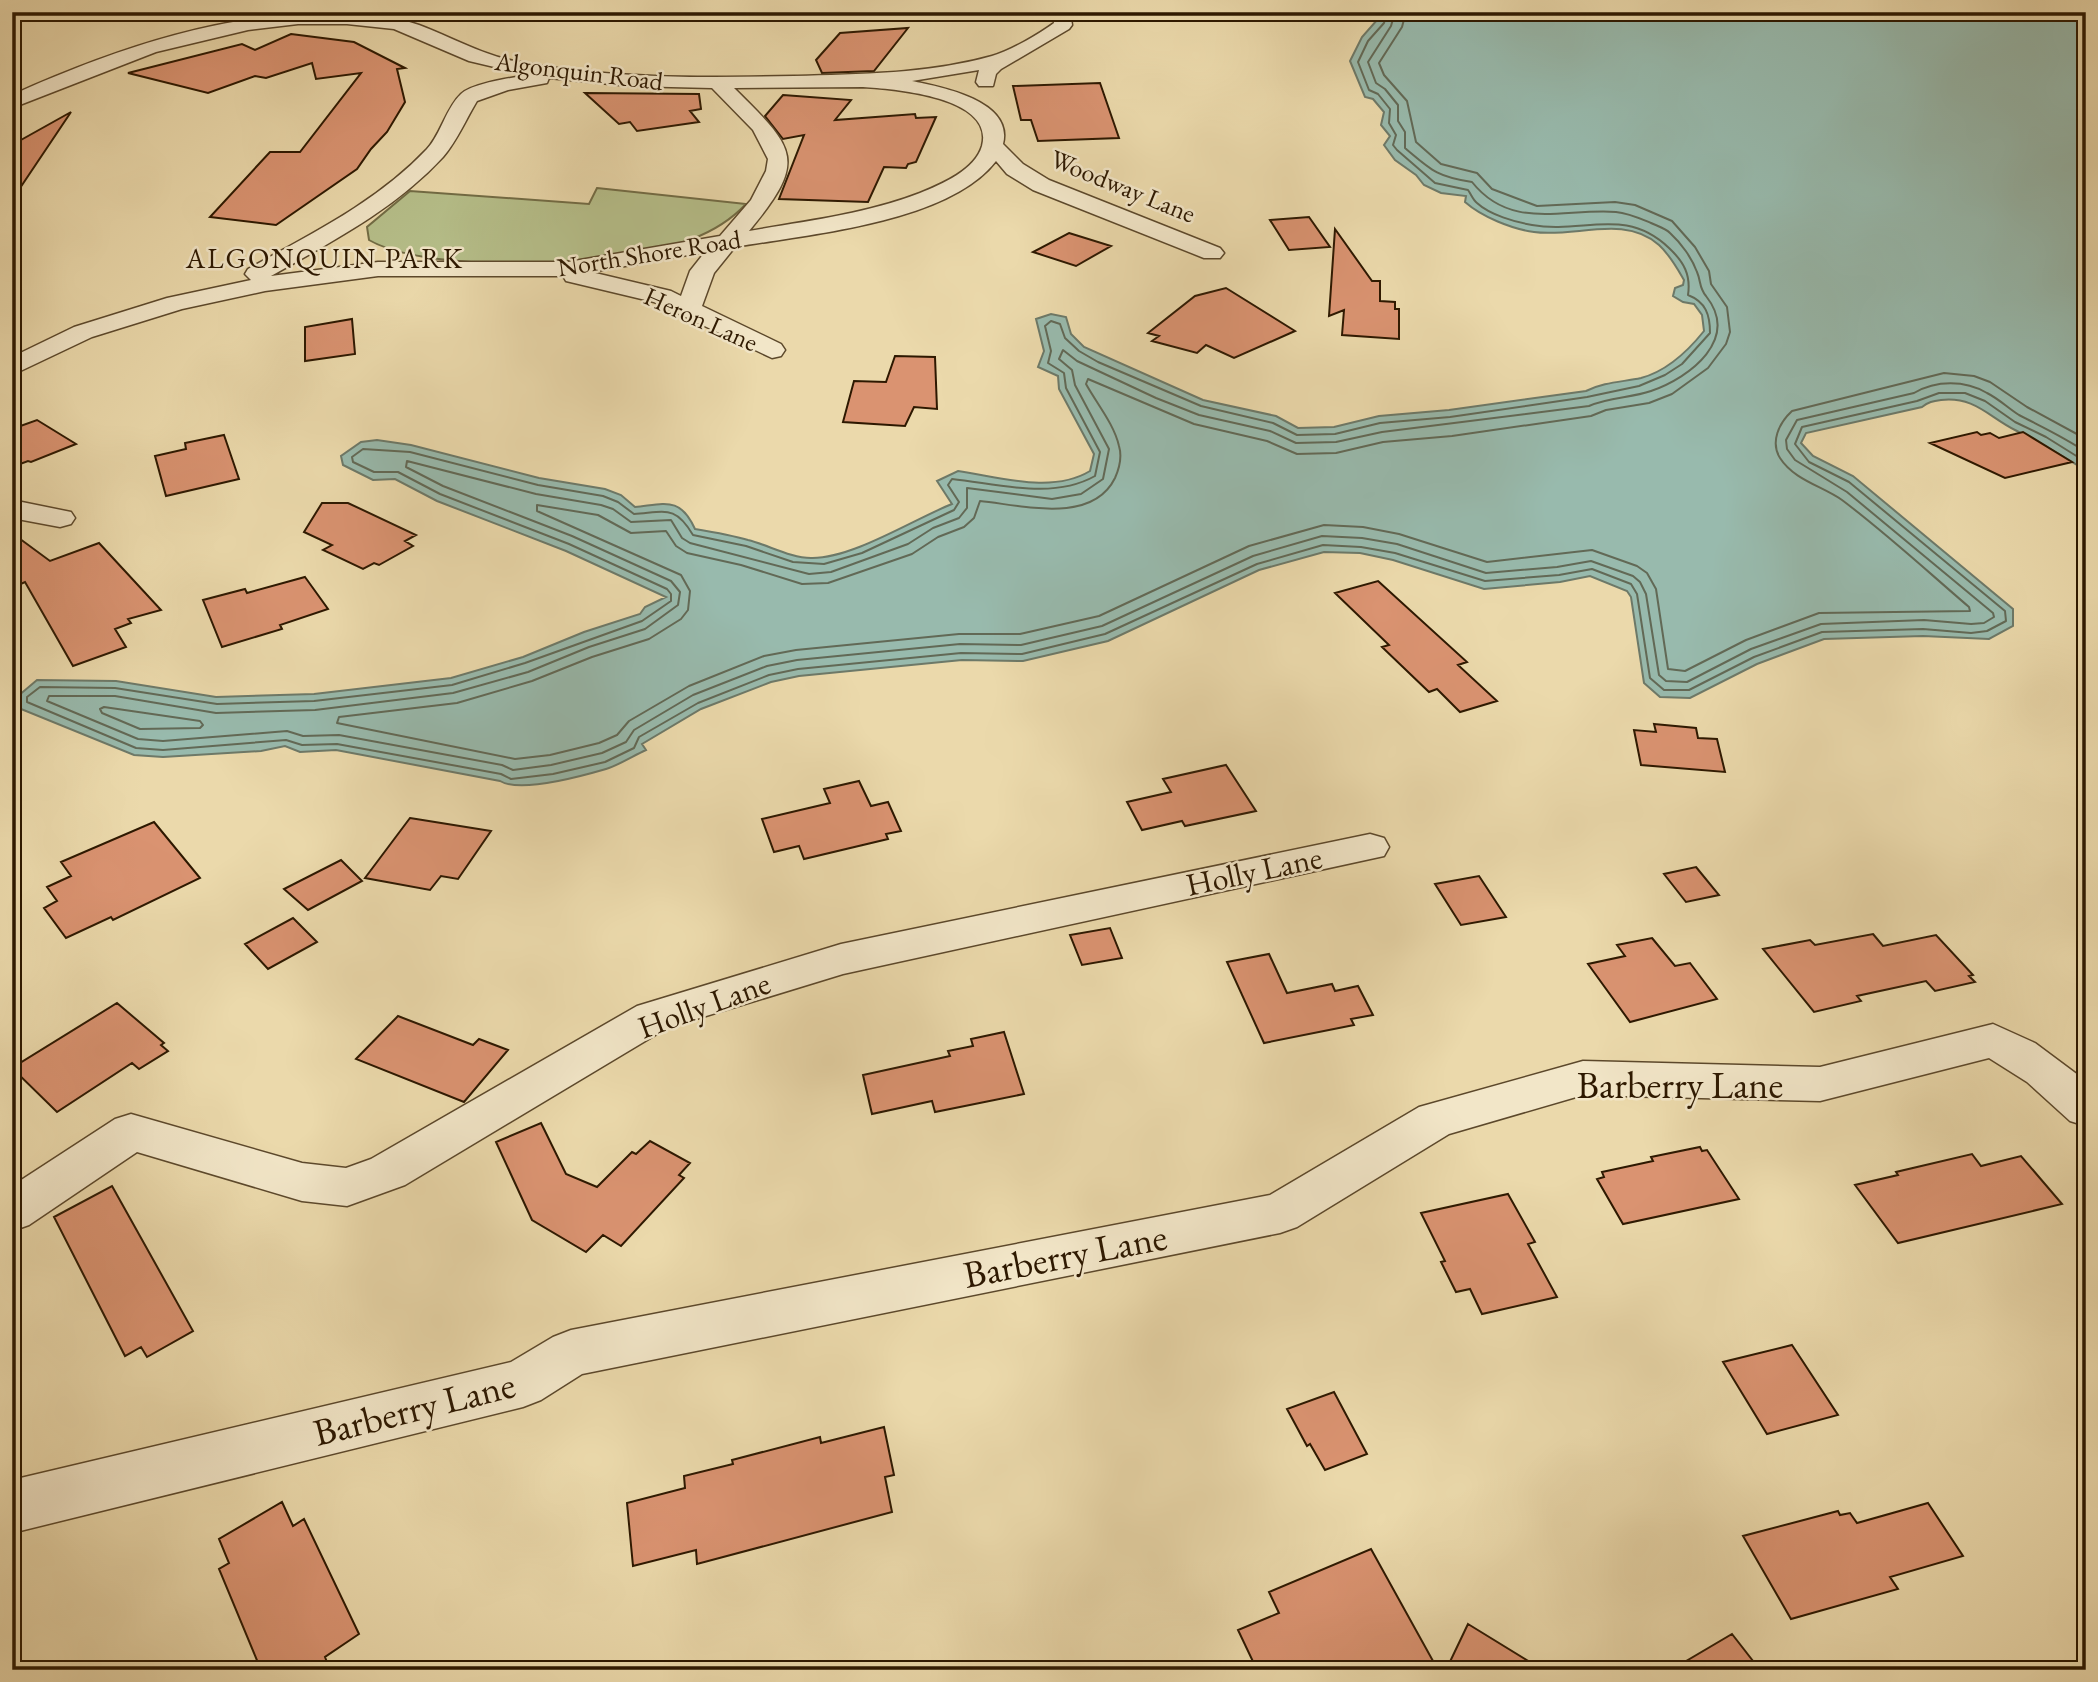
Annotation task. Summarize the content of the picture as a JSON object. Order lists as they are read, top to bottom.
{
  "streets": {
    "street": [
      "Algonquin Road",
      "Woodway Lane",
      "North Shore Road",
      "Heron Lane",
      "Holly Lane",
      "Barberry Lane"
    ]
  },
  "crossings": [
    ["Woodway Lane", "North Shore Road"],
    ["North Shore Road", "Heron Lane"]
  ],
  "districts": ["ALGONQUIN PARK"]
}
